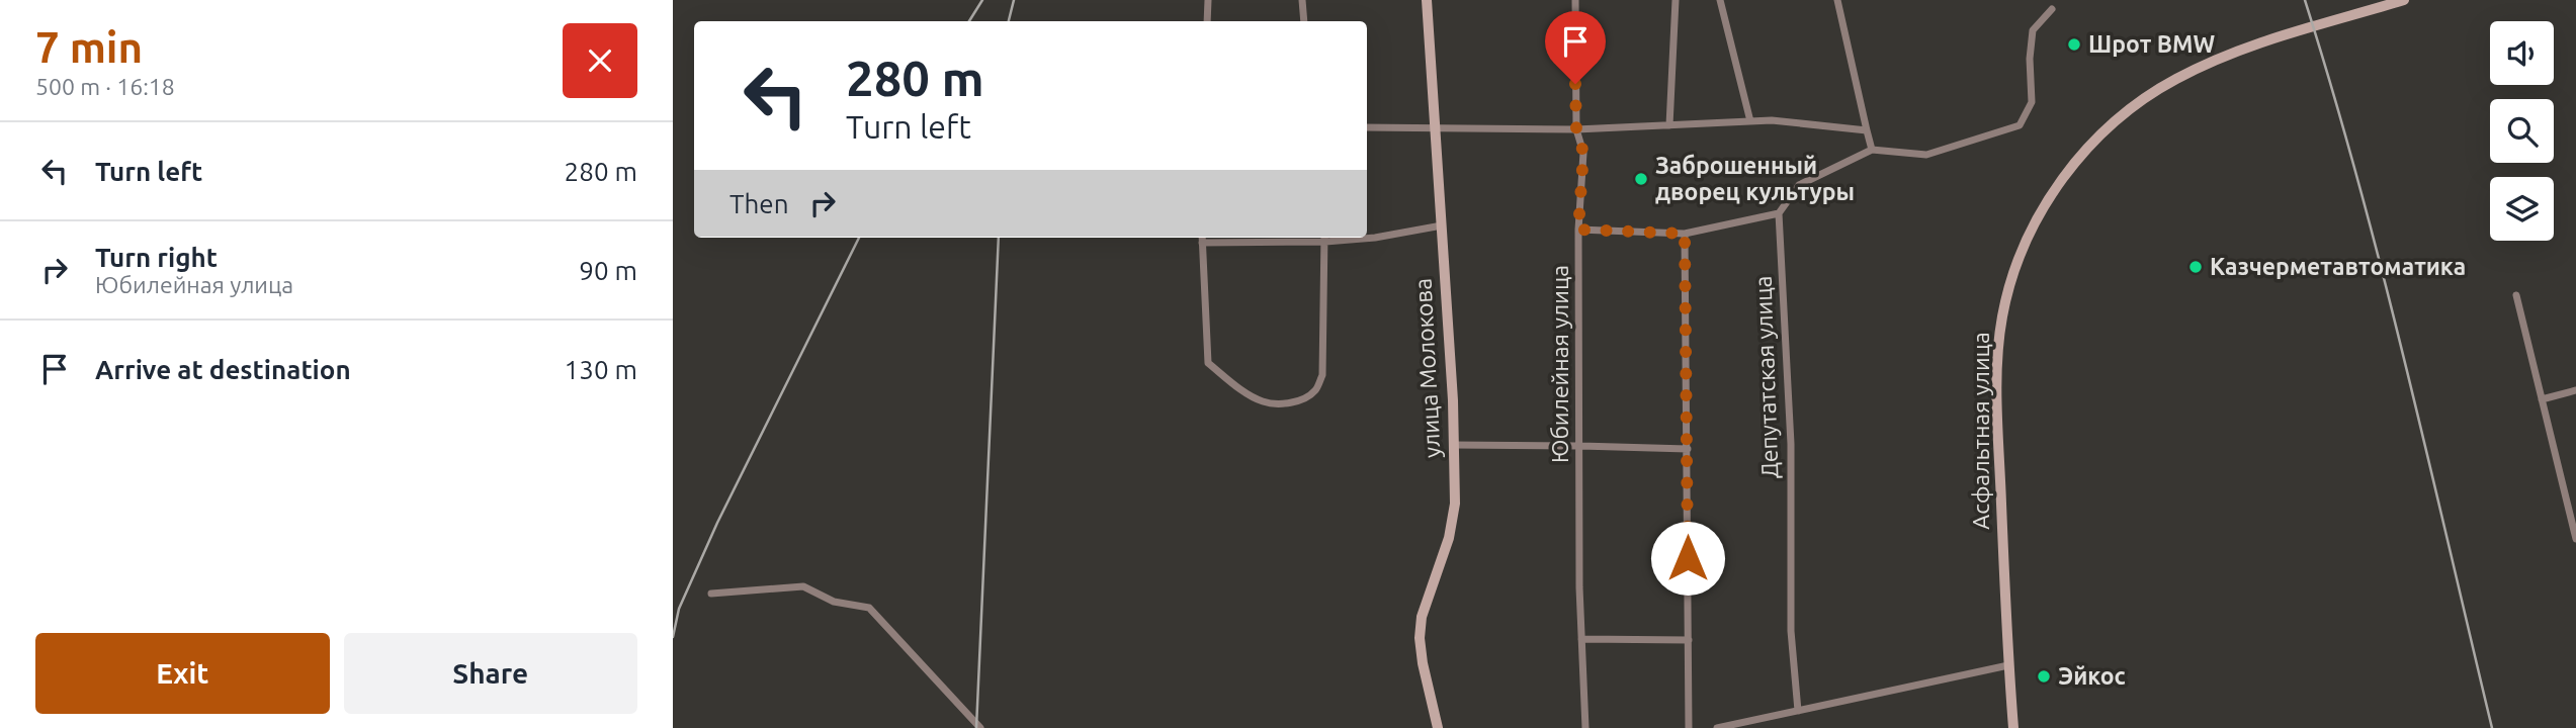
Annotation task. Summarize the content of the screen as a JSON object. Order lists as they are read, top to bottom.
{
  "streets": {
    "main road": ["улица Молокова", "Асфальтная улица"],
    "street": ["Юбилейная улица", "Депутатская улица"]
  },
  "places": [
    "Шрот BMW",
    "Заброшенный дворец культуры",
    "Казчерметавтоматика",
    "Эйкос"
  ],
  "page": {
    "heading": ["7 min", "500 m · 16:18"],
    "turn": ["280 m", "Turn left"],
    "list": [
      {
        "name": "Turn left",
        "value": "280 m"
      },
      {
        "name": "Turn right",
        "note": "Юбилейная улица",
        "value": "90 m"
      },
      {
        "name": "Arrive at destination",
        "value": "130 m"
      }
    ],
    "then": "Then",
    "buttons": ["Exit", "Share"]
  }
}
